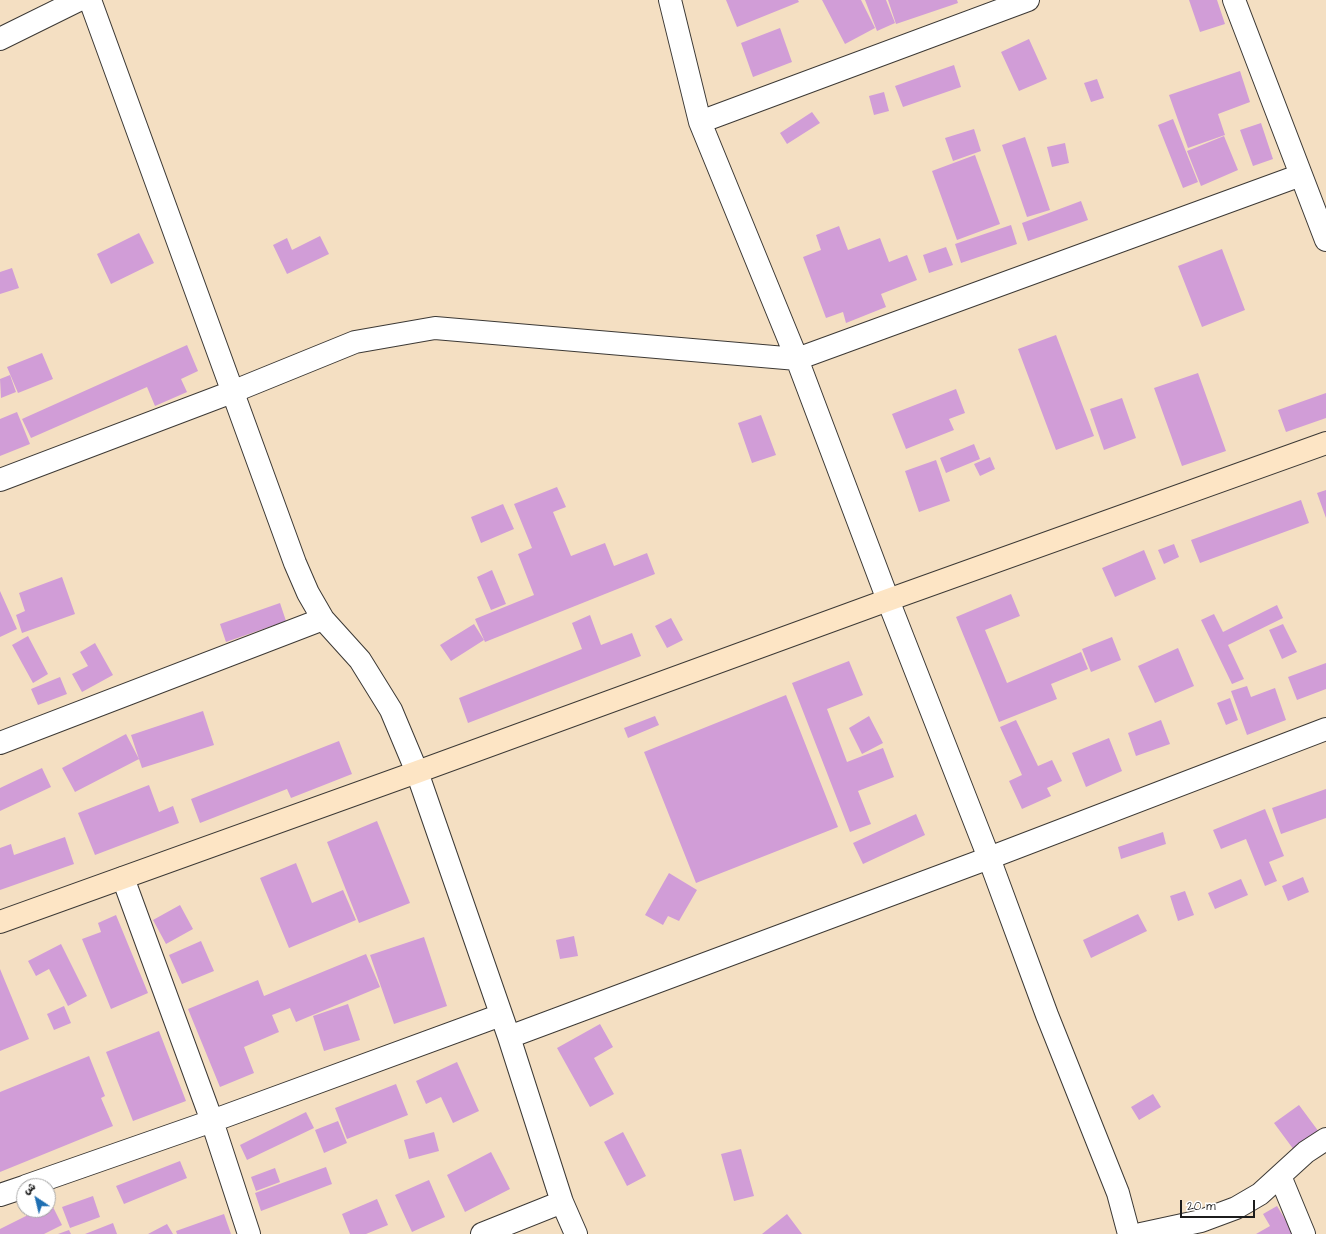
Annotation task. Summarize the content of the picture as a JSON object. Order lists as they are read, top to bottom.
{
  "scale_bar": "20 m",
  "north": "top left"
}
